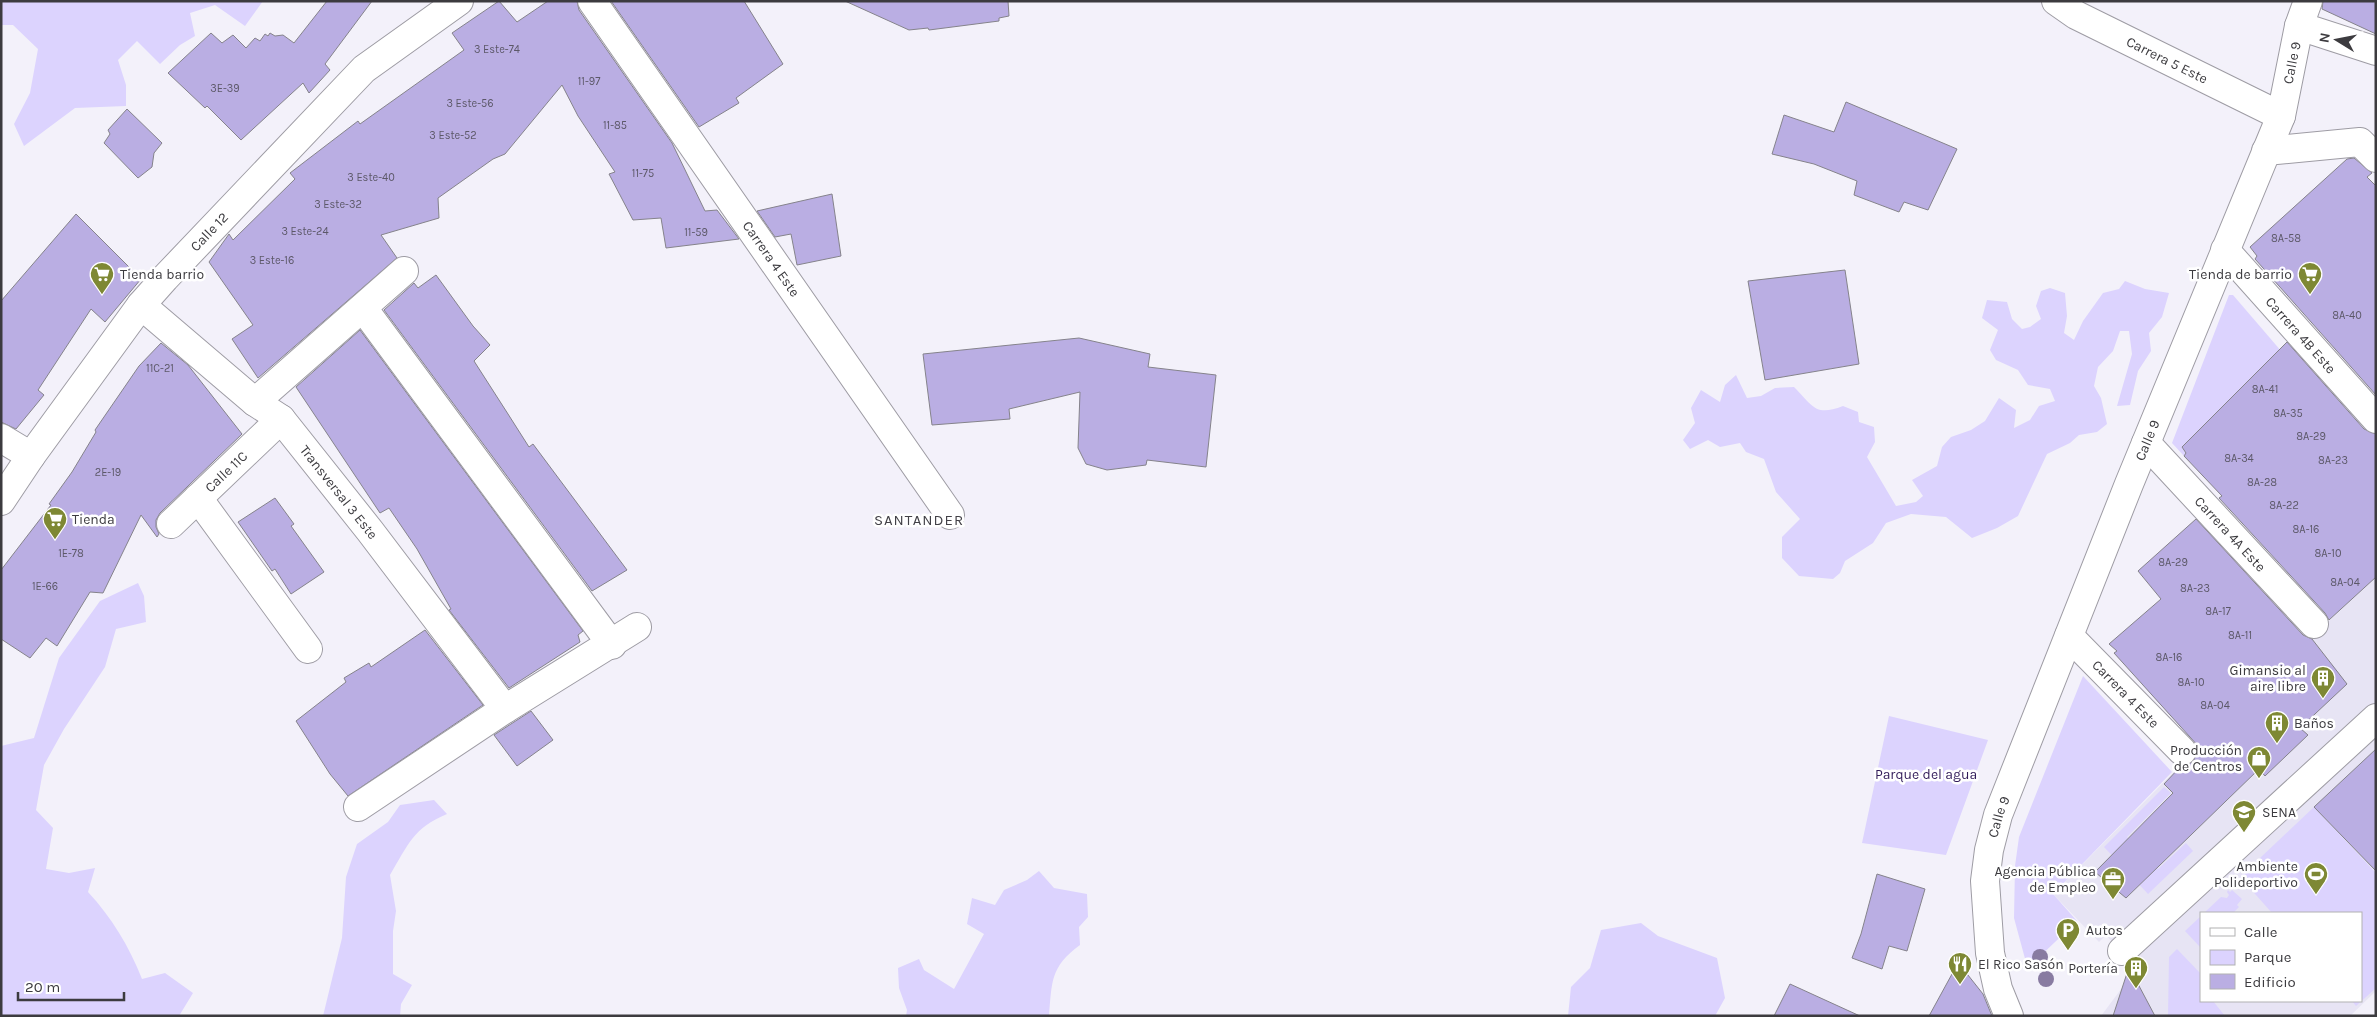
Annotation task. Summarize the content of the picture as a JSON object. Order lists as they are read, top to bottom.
{
  "streets": {
    "street": [
      "Carrera 5 Este",
      "Calle 9",
      "Calle 12",
      "Carrera 4 Este",
      "Carrera 4B Este",
      "Calle 11C",
      "Transversal 3 Este",
      "Carrera 4A Este"
    ]
  },
  "crossings": [
    ["Carrera 5 Este", "Calle 9"],
    ["Calle 9", "Carrera 4 Este"],
    ["Calle 9", "Carrera 4B Este"],
    ["Calle 9", "Carrera 4A Este"],
    ["Calle 12", "Transversal 3 Este"],
    ["Calle 11C", "Transversal 3 Este"]
  ],
  "districts": ["SANTANDER"],
  "parks": ["Parque del agua"],
  "places": {
    "supermarket": ["Tienda barrio", "Tienda de barrio", "Tienda"],
    "building": ["Gimansio al aire libre", "Baños", "Portería"],
    "shop": ["Producción de Centros"],
    "school or university": ["SENA"],
    "sports": ["Ambiente Polideportivo"],
    "office": ["Agencia Pública de Empleo"],
    "parking": ["Autos"],
    "restaurant": ["El Rico Sasón"]
  },
  "house_numbers": [
    "3 Este-74",
    "11-97",
    "3E-39",
    "3 Este-56",
    "11-85",
    "3 Este-52",
    "11-75",
    "3 Este-40",
    "3 Este-32",
    "3 Este-24",
    "11-59",
    "8A-58",
    "3 Este-16",
    "8A-40",
    "11C-21",
    "8A-41",
    "8A-35",
    "8A-29",
    "8A-34",
    "8A-23",
    "2E-19",
    "8A-28",
    "8A-22",
    "8A-16",
    "1E-78",
    "8A-10",
    "8A-29",
    "8A-04",
    "1E-66",
    "8A-23",
    "8A-17",
    "8A-11",
    "8A-16",
    "8A-10",
    "8A-04"
  ],
  "legend": ["Calle", "Parque", "Edificio"],
  "scale_bar": "20 m",
  "north": "left"
}
